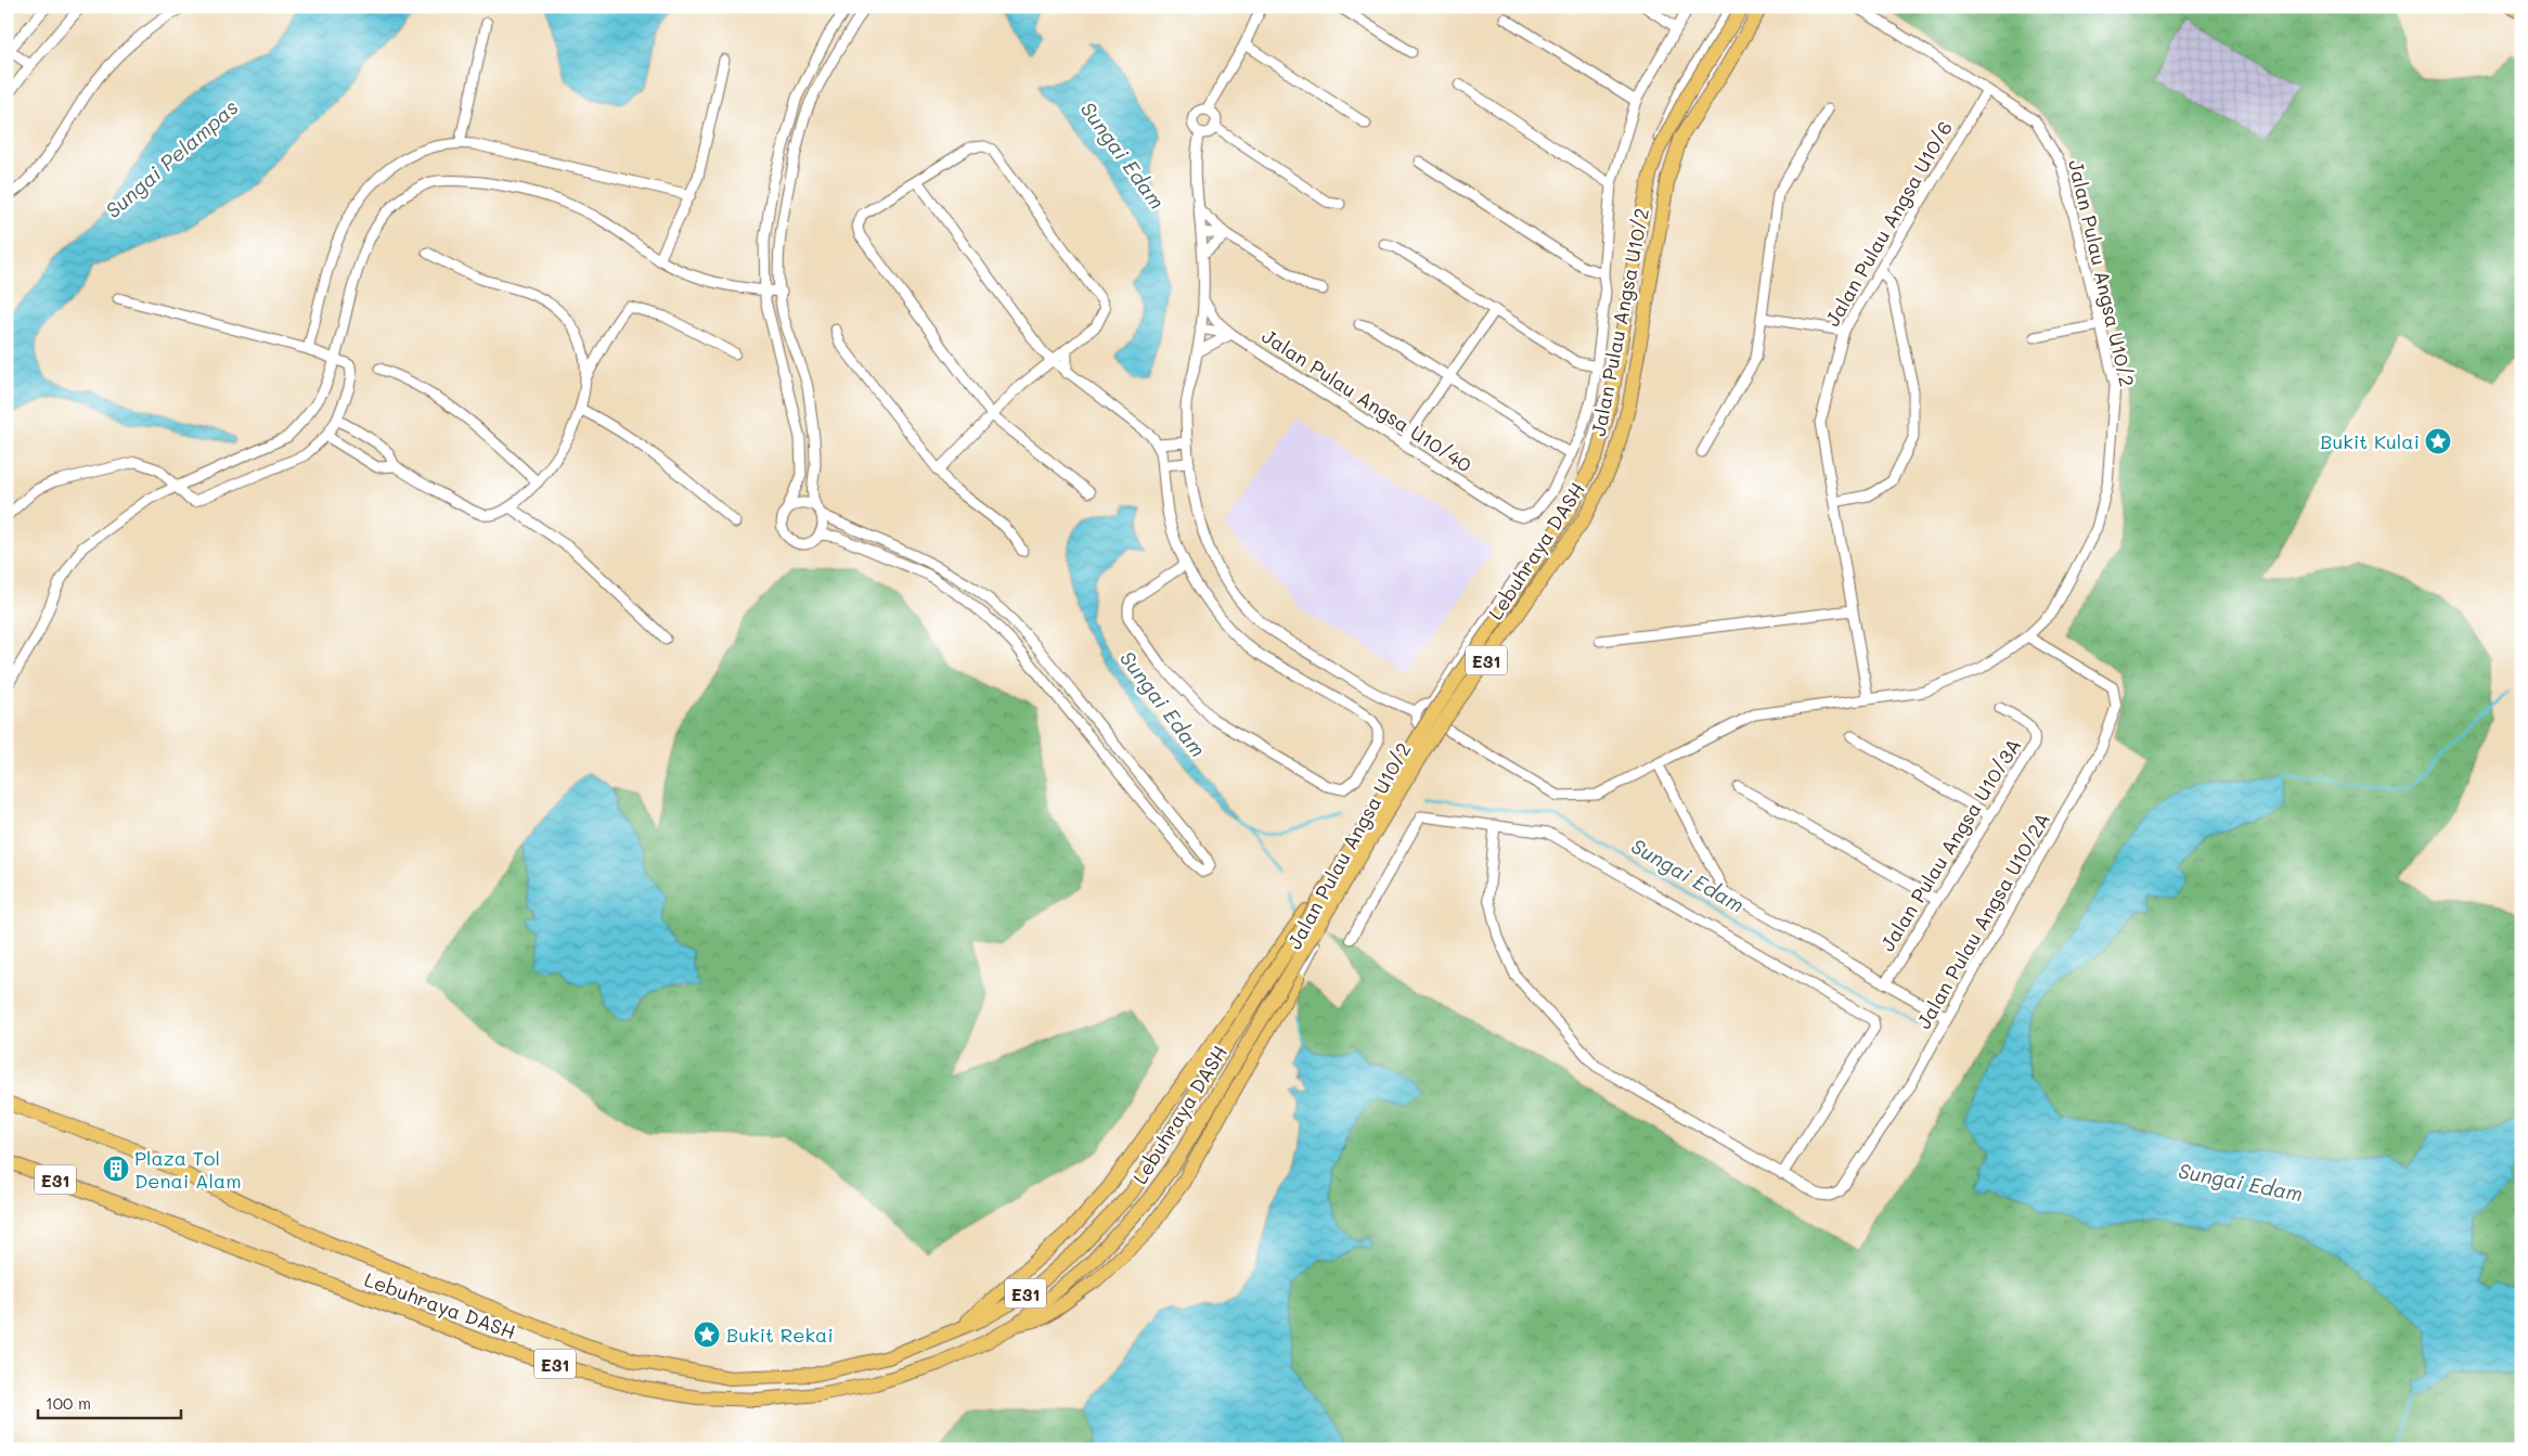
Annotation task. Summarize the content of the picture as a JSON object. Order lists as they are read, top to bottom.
{
  "streets": {
    "highway": ["Lebuhraya DASH", "E31"],
    "street": [
      "Jalan Pulau Angsa U10/6",
      "Jalan Pulau Angsa U10/2",
      "Jalan Pulau Angsa U10/40",
      "Jalan Pulau Angsa U10/3A",
      "Jalan Pulau Angsa U10/2A"
    ]
  },
  "crossings": [
    ["Jalan Pulau Angsa U10/6", "Jalan Pulau Angsa U10/2"],
    ["Jalan Pulau Angsa U10/2", "Jalan Pulau Angsa U10/2A"]
  ],
  "water": ["Sungai Edam", "Sungai Pelampas"],
  "places": {
    "place": ["Bukit Kulai", "Bukit Rekai"],
    "building": ["Plaza Tol Denai Alam"]
  },
  "scale_bar": "100 m"
}
